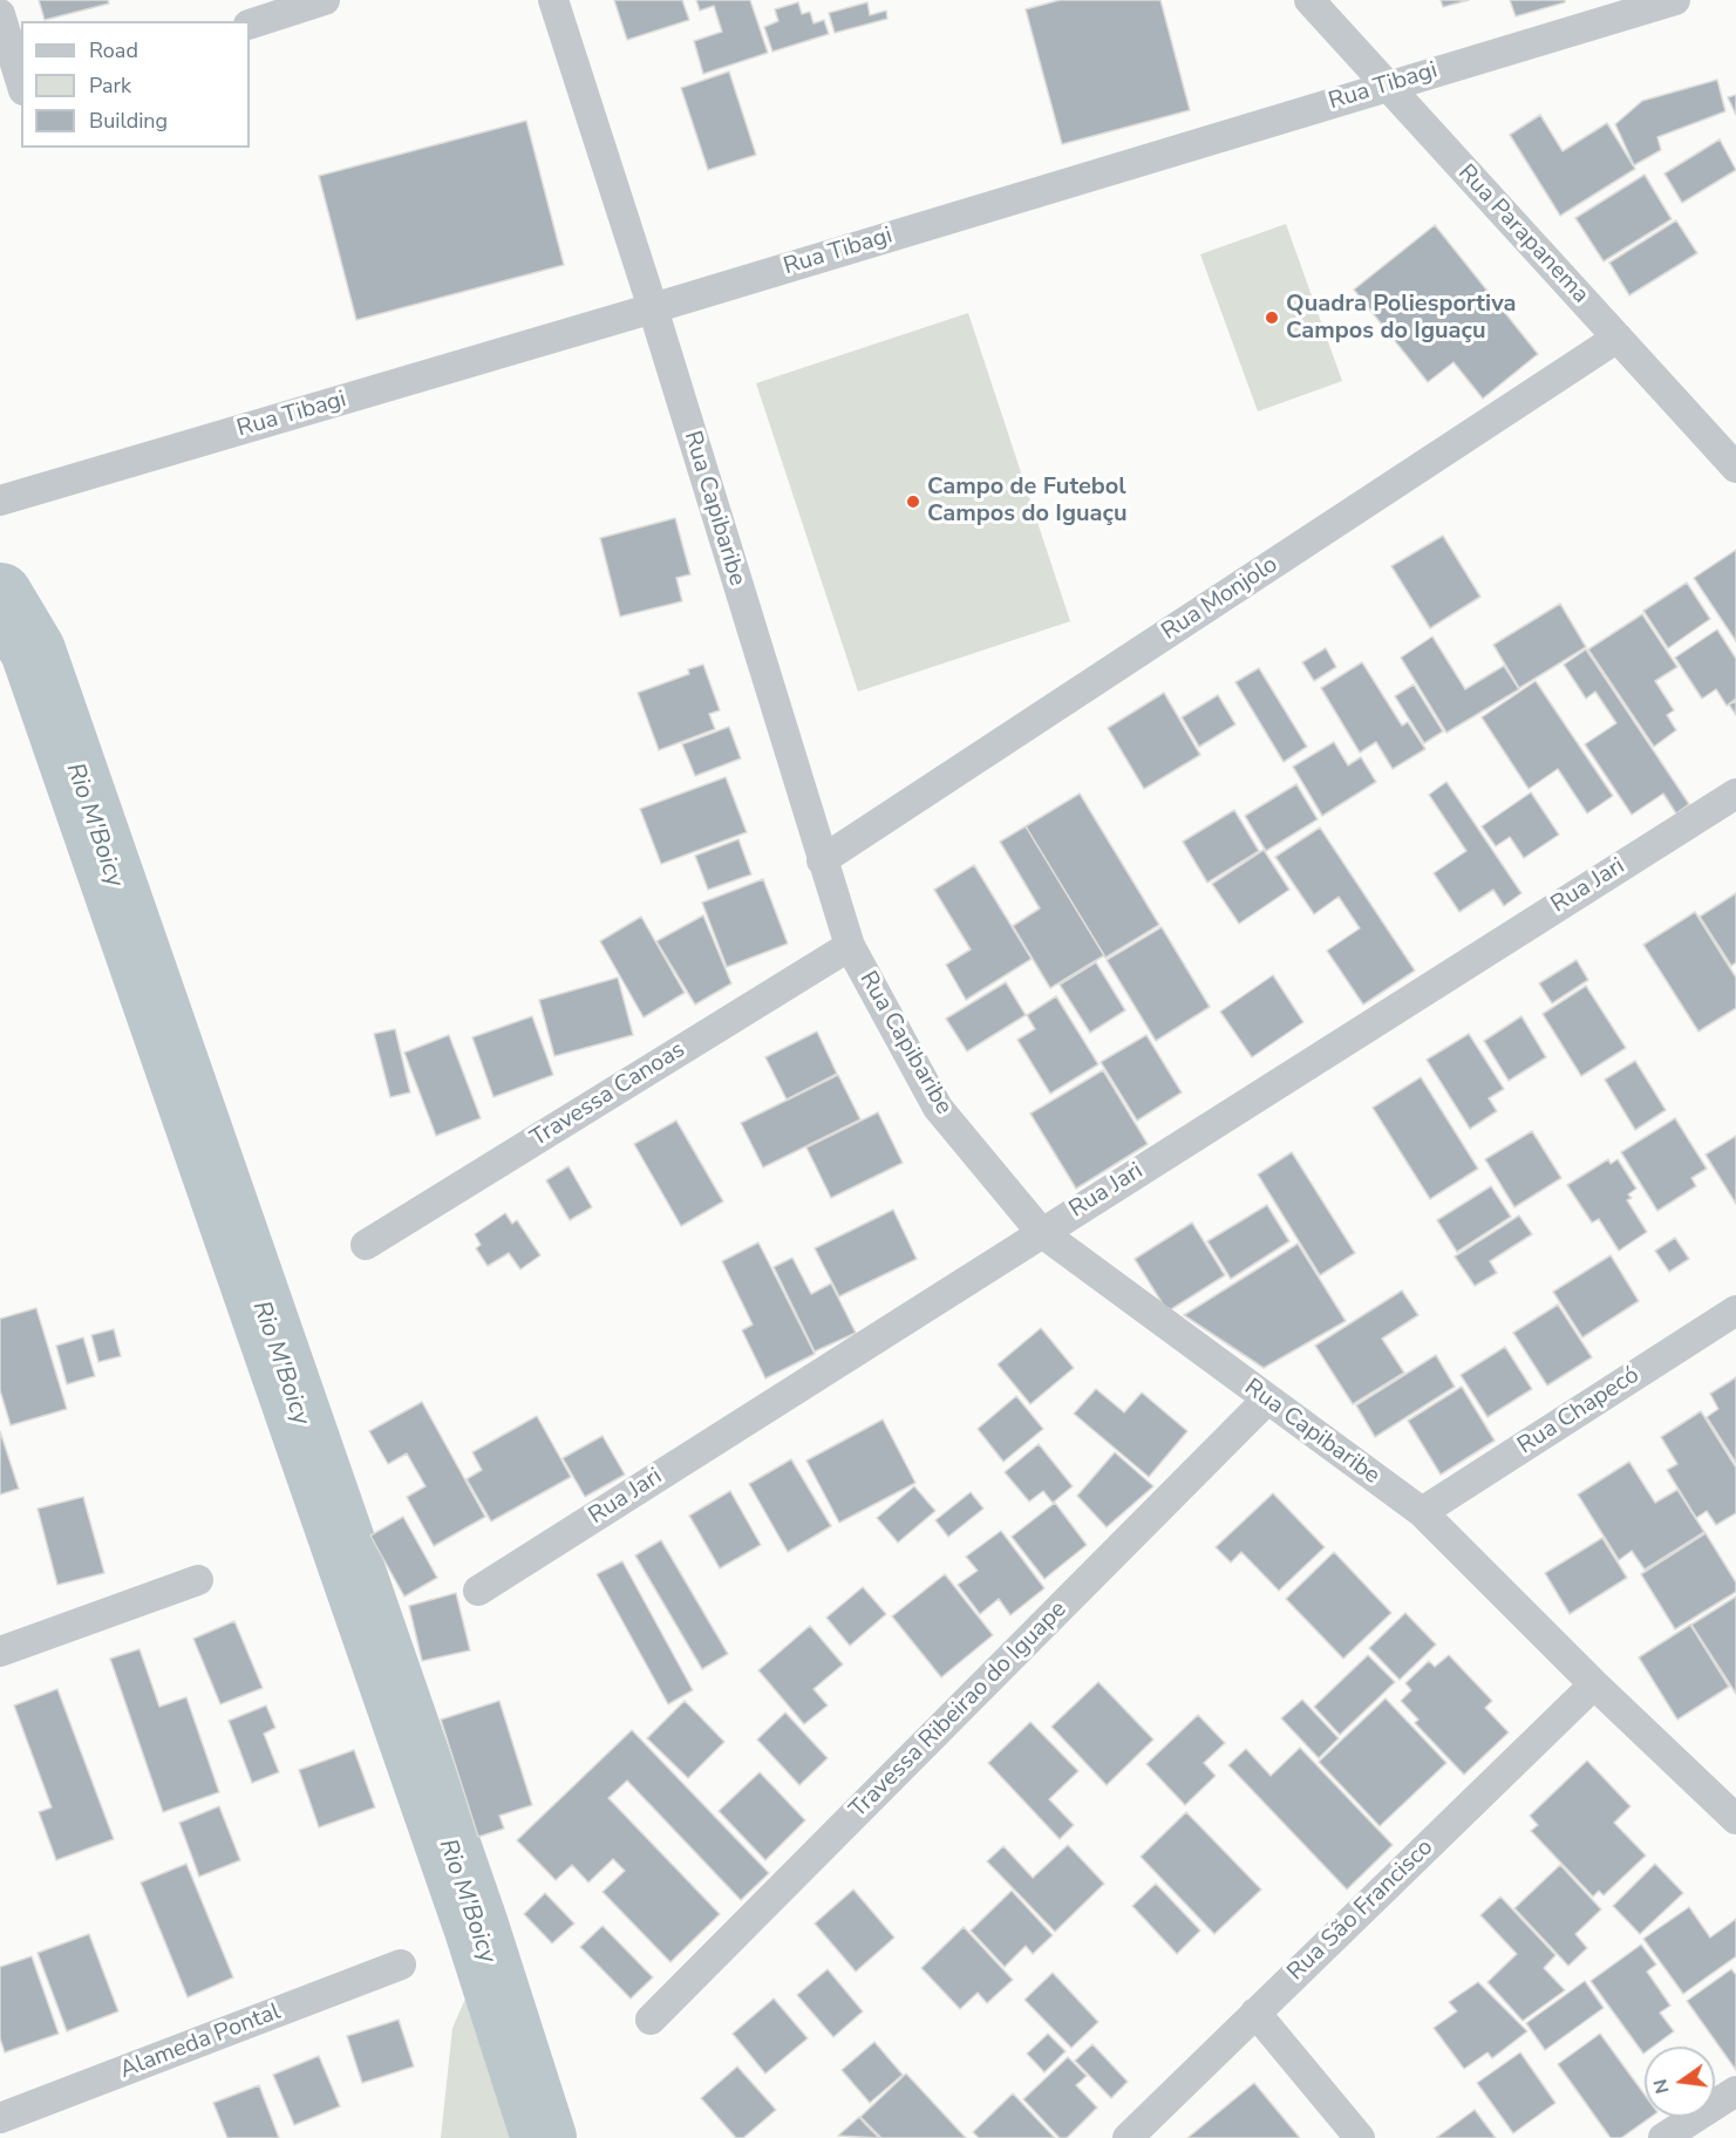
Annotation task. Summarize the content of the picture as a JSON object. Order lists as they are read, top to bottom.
{
  "streets": {
    "street": [
      "Rua Tibagi",
      "Rua Parapanema",
      "Rua Capibaribe",
      "Rua Monjolo",
      "Rua Jari",
      "Travessa Canoas",
      "Rua Chapecó",
      "Travessa Ribeirao do Iguape",
      "Rua São Francisco",
      "Alameda Pontal"
    ]
  },
  "crossings": [
    ["Rua Tibagi", "Rua Parapanema"],
    ["Rua Tibagi", "Rua Capibaribe"],
    ["Rua Parapanema", "Rua Monjolo"],
    ["Rua Capibaribe", "Rua Monjolo"],
    ["Rua Capibaribe", "Rua Jari"],
    ["Rua Capibaribe", "Travessa Canoas"],
    ["Rua Capibaribe", "Rua Chapecó"],
    ["Rua Capibaribe", "Travessa Ribeirao do Iguape"],
    ["Rua Capibaribe", "Rua São Francisco"]
  ],
  "water": ["Rio M'Boicy"],
  "places": ["Quadra Poliesportiva Campos do Iguaçu", "Campo de Futebol Campos do Iguaçu"],
  "legend": ["Road", "Park", "Building"],
  "north": "left"
}
